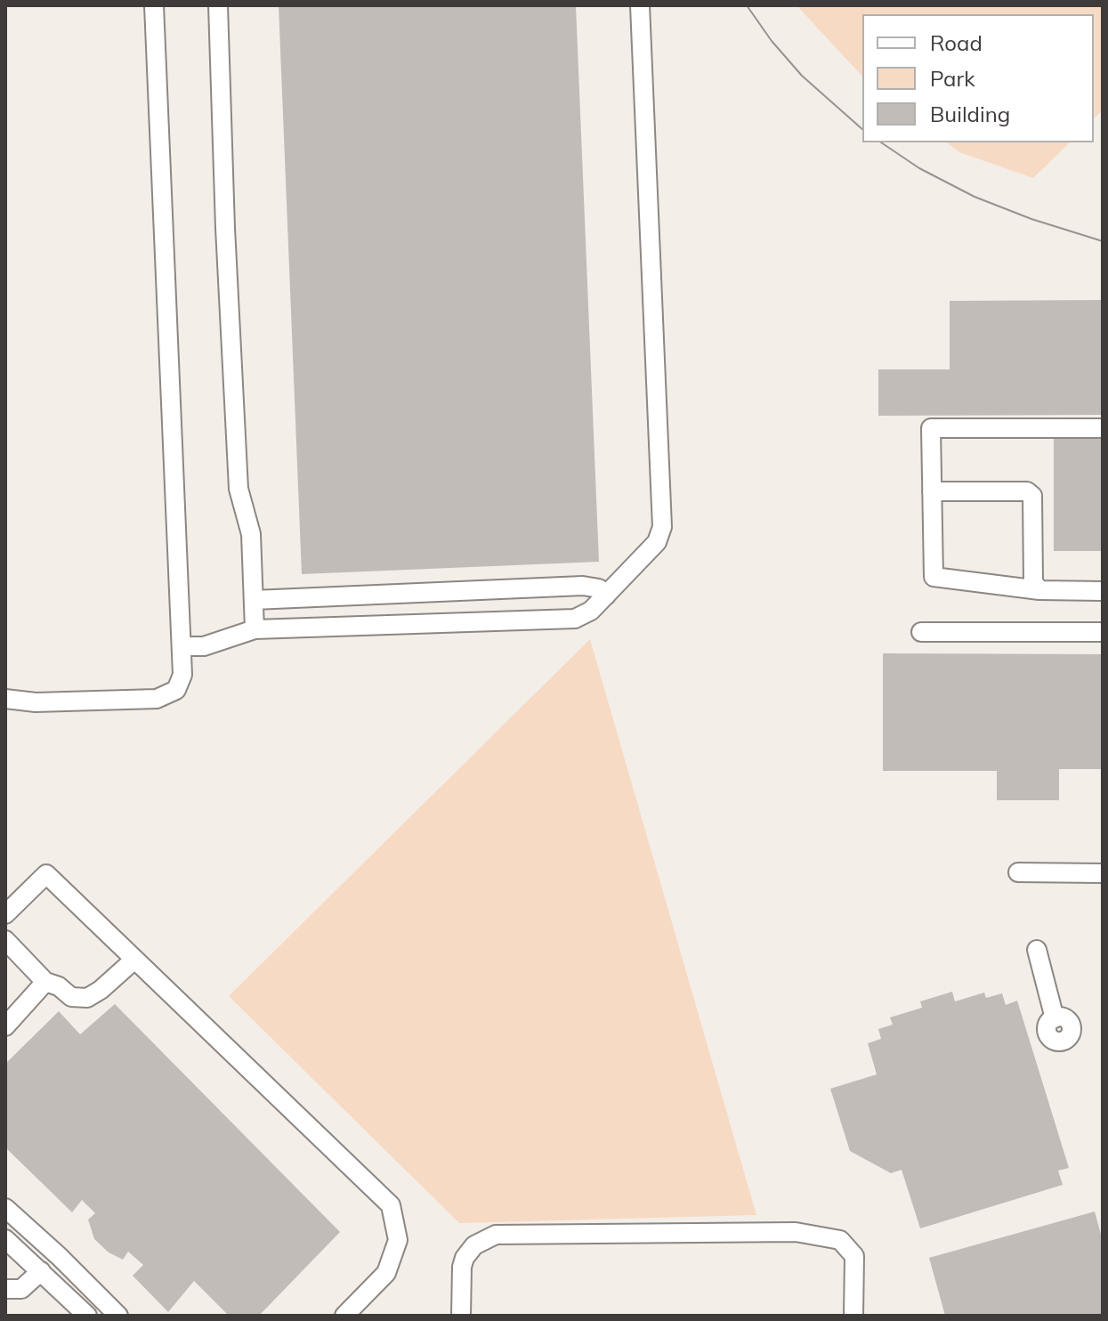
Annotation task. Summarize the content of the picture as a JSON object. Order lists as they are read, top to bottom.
{
  "legend": ["Road", "Park", "Building"]
}
